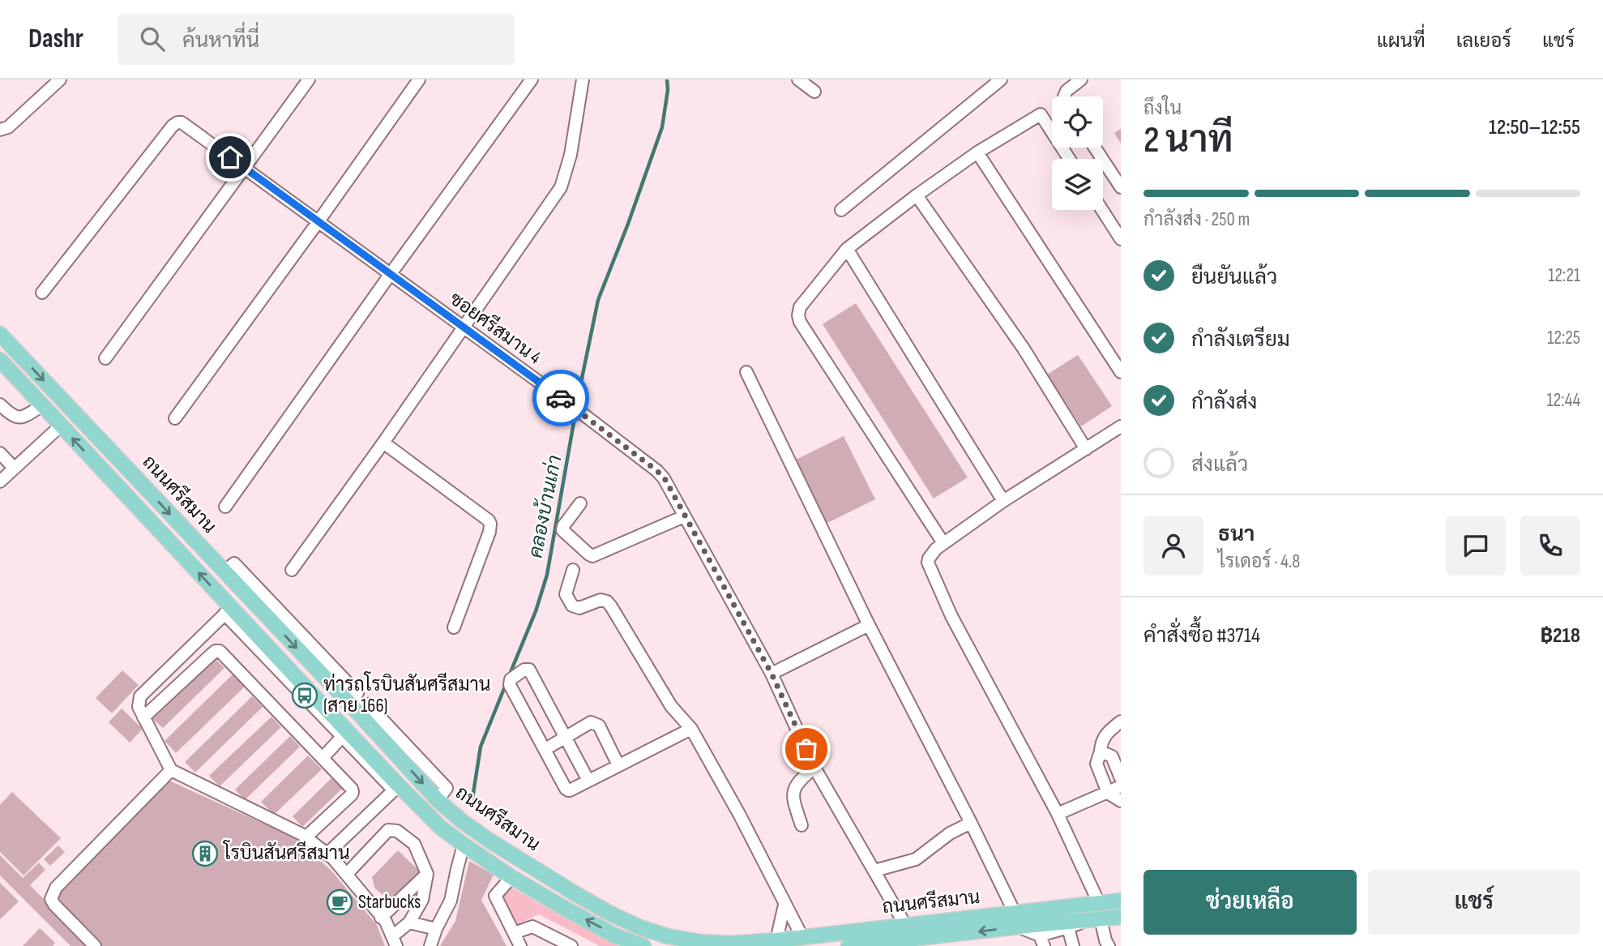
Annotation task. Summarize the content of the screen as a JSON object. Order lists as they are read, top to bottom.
{
  "streets": {
    "main road": ["ถนนศรีสมาน"],
    "street": ["ซอยศรีสมาน 4"]
  },
  "crossings": [
    ["ซอยศรีสมาน 4", "ถนนศรีสมาน"]
  ],
  "water": ["คลองบ้านเก่า"],
  "places": {
    "bus stop": ["ท่ารถโรบินสันศรีสมาน (สาย 166)"],
    "building": ["โรบินสันศรีสมาน"],
    "cafe": ["Starbucks"]
  },
  "page": {
    "header": "Dashr",
    "search": "ค้นหาที่นี่",
    "nav": ["แผนที่", "เลเยอร์", "แชร์"],
    "heading": ["2 นาที", "ถึงใน", "12:50–12:55"],
    "panel": [
      "ธนา",
      "ไรเดอร์ · 4.8",
      "คำสั่งซื้อ #3714",
      "฿218"
    ],
    "bar": "กำลังส่ง · 250 m",
    "list": [
      ["ยืนยันแล้ว", "12:21"],
      ["กำลังเตรียม", "12:25"],
      ["กำลังส่ง", "12:44"],
      "ส่งแล้ว"
    ],
    "buttons": ["ช่วยเหลือ", "แชร์"]
  }
}
